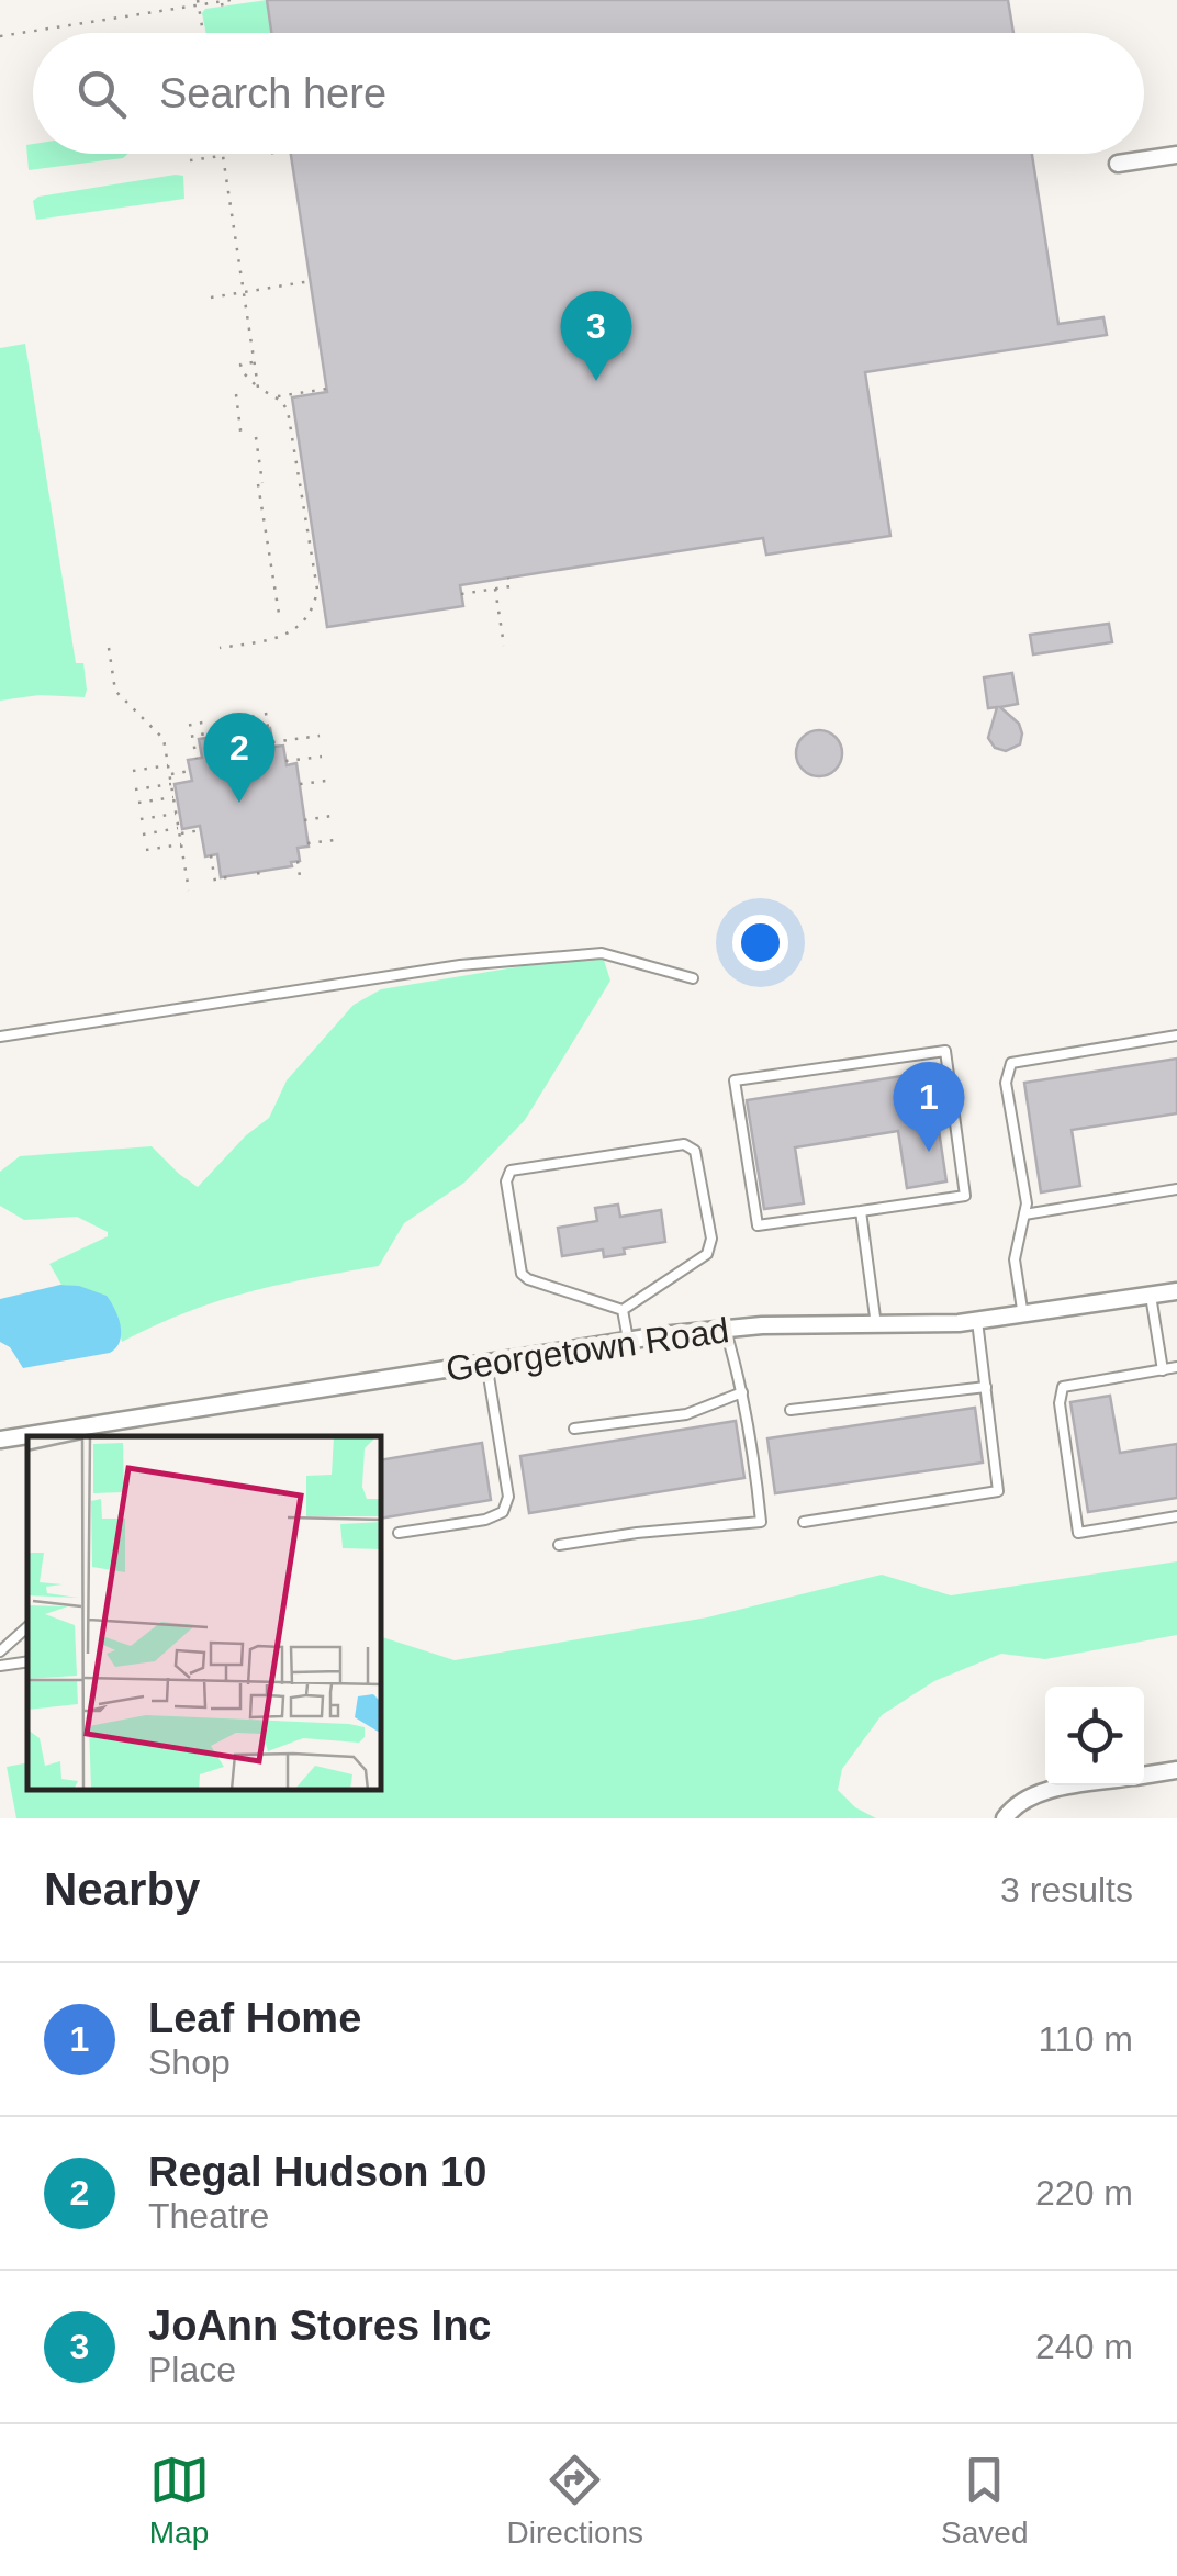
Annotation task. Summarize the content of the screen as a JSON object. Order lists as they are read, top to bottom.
{
  "streets": {
    "street": ["Georgetown Road"]
  },
  "page": {
    "search": "Search here",
    "pins": ["3", "2", "1"],
    "heading": ["Nearby", "3 results"],
    "list": [
      {
        "mark": "1",
        "name": "Leaf Home",
        "note": "Shop",
        "value": "110 m"
      },
      {
        "mark": "2",
        "name": "Regal Hudson 10",
        "note": "Theatre",
        "value": "220 m"
      },
      {
        "mark": "3",
        "name": "JoAnn Stores Inc",
        "note": "Place",
        "value": "240 m"
      }
    ],
    "nav": ["Map", "Directions", "Saved"]
  }
}
